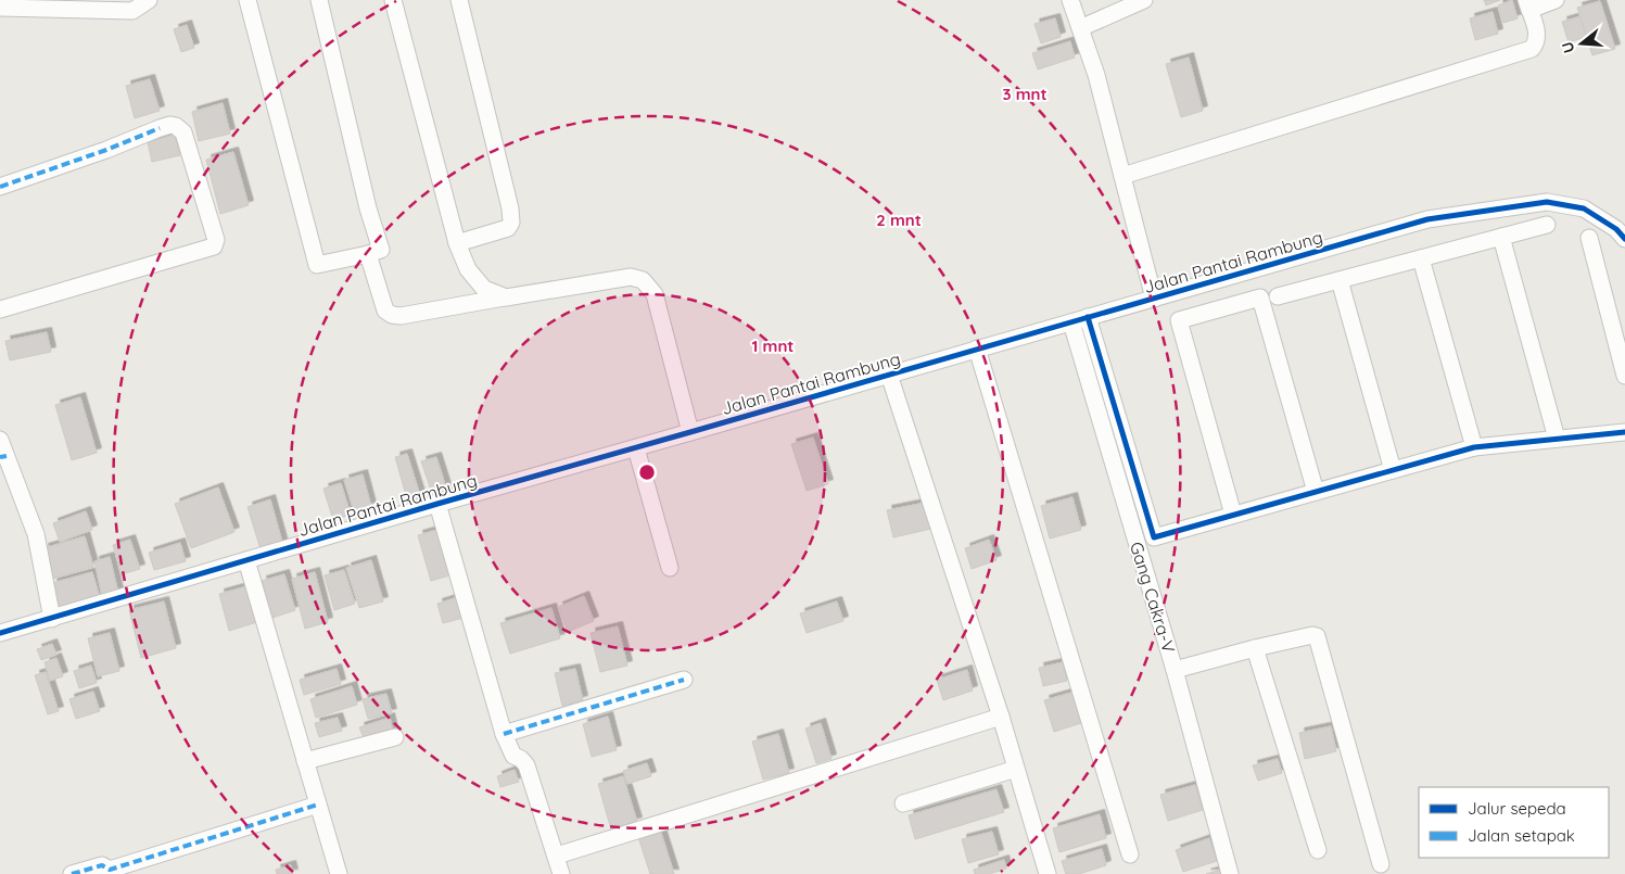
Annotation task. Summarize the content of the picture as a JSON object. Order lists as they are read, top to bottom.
{
  "streets": {
    "street": ["Jalan Pantai Rambung", "Gang Cakra-V"]
  },
  "crossings": [
    ["Jalan Pantai Rambung", "Gang Cakra-V"]
  ],
  "legend": ["Jalur sepeda", "Jalan setapak"],
  "north": "left",
  "rings": ["3 mnt", "2 mnt", "1 mnt"]
}
